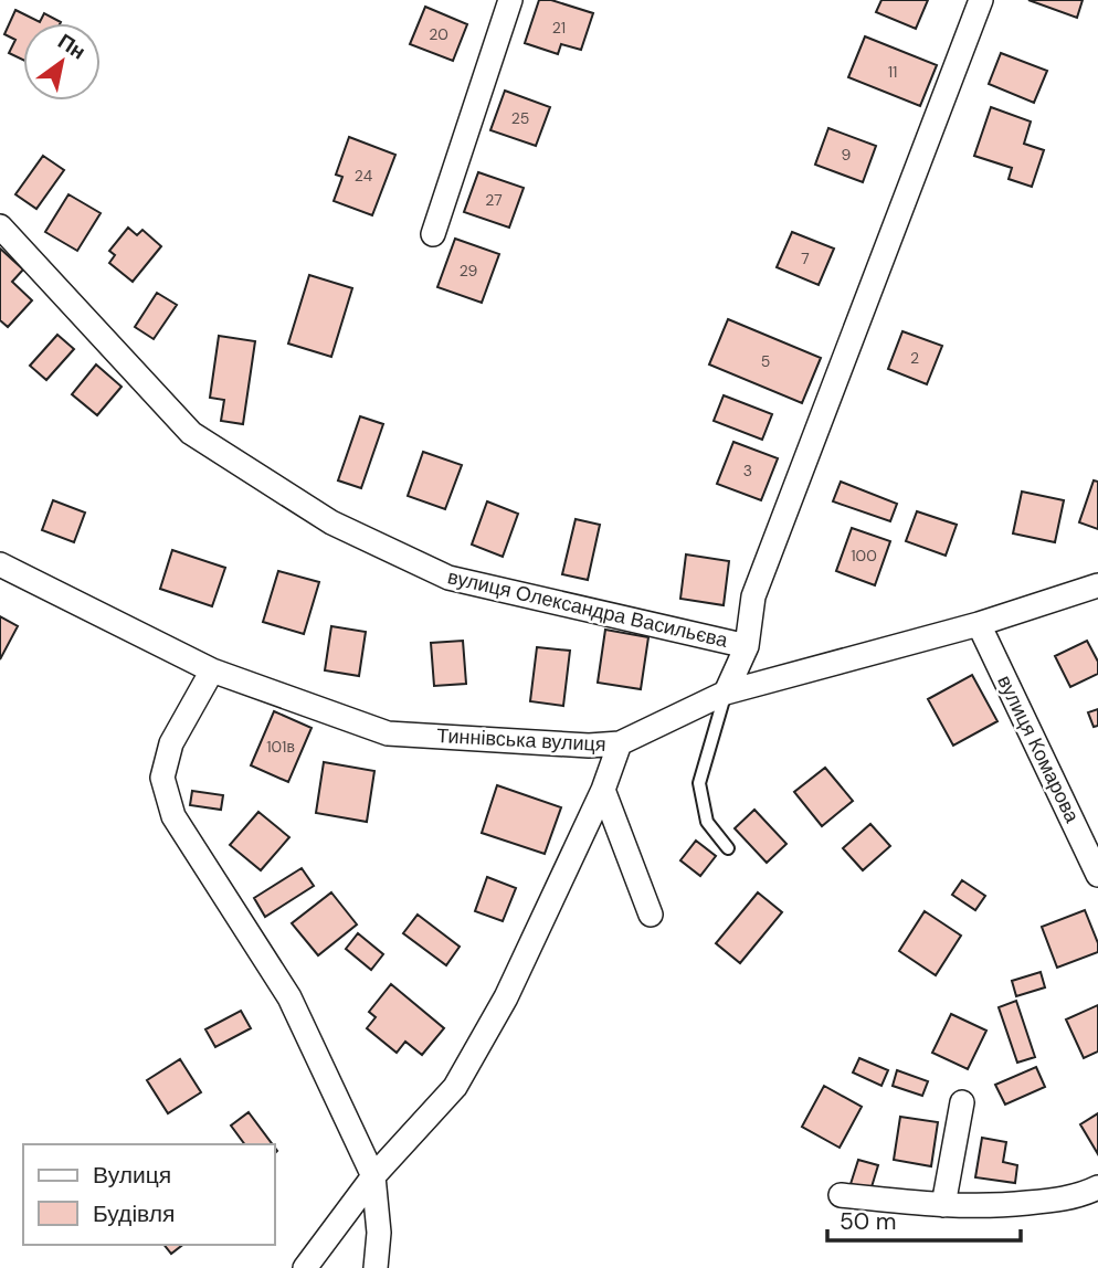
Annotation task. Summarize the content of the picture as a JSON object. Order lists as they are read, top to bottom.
{
  "streets": {
    "street": ["вулиця Олександра Васильєва", "Тиннівська вулиця", "вулиця Комарова"]
  },
  "crossings": [
    ["вулиця Олександра Васильєва", "Тиннівська вулиця"],
    ["Тиннівська вулиця", "вулиця Комарова"]
  ],
  "house_numbers": [
    "21",
    "20",
    "11",
    "25",
    "9",
    "24",
    "27",
    "7",
    "29",
    "2",
    "5",
    "3",
    "100",
    "101в"
  ],
  "legend": ["Вулиця", "Будівля"],
  "scale_bar": "50 m",
  "north": "top right"
}
